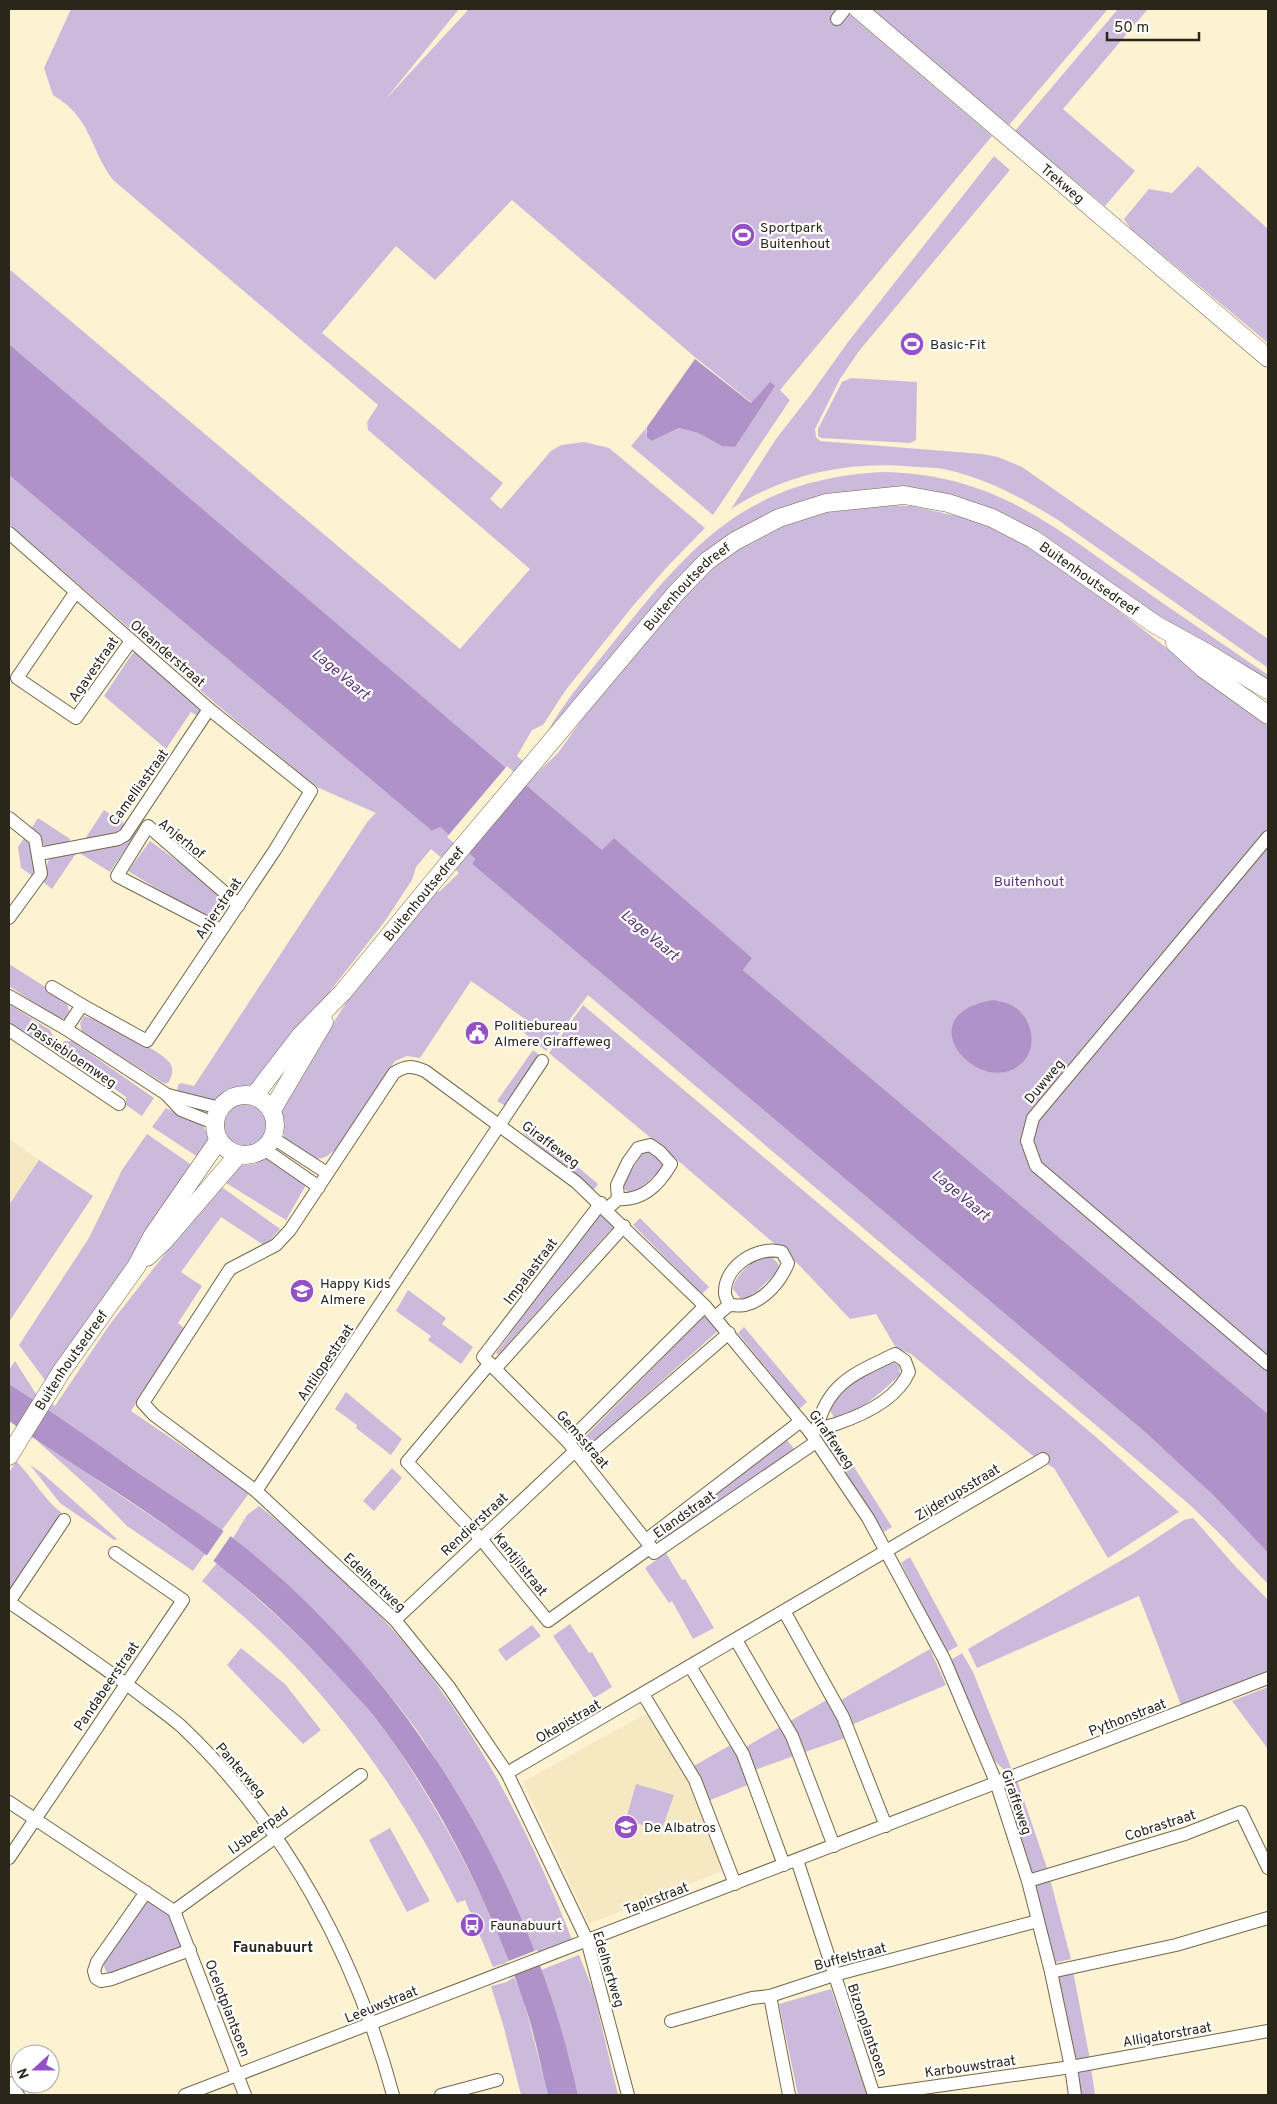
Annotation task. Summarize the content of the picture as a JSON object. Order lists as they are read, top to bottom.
{
  "streets": {
    "main road": ["Trekweg", "Buitenhoutsedreef"],
    "street": [
      "Oleanderstraat",
      "Agavestraat",
      "Camelliastraat",
      "Anjerhof",
      "Anjerstraat",
      "Passiebloemweg",
      "Duwweg",
      "Giraffeweg",
      "Impalastraat",
      "Antilopestraat",
      "Gemsstraat",
      "Zijderupsstraat",
      "Elandstraat",
      "Rendierstraat",
      "Kantjilstraat",
      "Edelhertweg",
      "Pandabeerstraat",
      "Pythonstraat",
      "Okapistraat",
      "Panterweg",
      "Cobrastraat",
      "IJsbeerpad",
      "Tapirstraat",
      "Buffelstraat",
      "Leeuwstraat",
      "Ocelotplantsoen",
      "Bizonplantsoen",
      "Alligatorstraat",
      "Karbouwstraat"
    ]
  },
  "crossings": [
    ["Buitenhoutsedreef", "Passiebloemweg"],
    ["Oleanderstraat", "Agavestraat"],
    ["Oleanderstraat", "Camelliastraat"],
    ["Oleanderstraat", "Anjerstraat"],
    ["Anjerhof", "Anjerstraat"],
    ["Anjerstraat", "Passiebloemweg"],
    ["Giraffeweg", "Impalastraat"],
    ["Giraffeweg", "Antilopestraat"],
    ["Giraffeweg", "Zijderupsstraat"],
    ["Giraffeweg", "Elandstraat"],
    ["Giraffeweg", "Rendierstraat"],
    ["Giraffeweg", "Edelhertweg"],
    ["Giraffeweg", "Pythonstraat"],
    ["Giraffeweg", "Okapistraat"],
    ["Giraffeweg", "Cobrastraat"],
    ["Giraffeweg", "Tapirstraat"],
    ["Giraffeweg", "Buffelstraat"],
    ["Giraffeweg", "Alligatorstraat"],
    ["Giraffeweg", "Karbouwstraat"],
    ["Impalastraat", "Gemsstraat"],
    ["Impalastraat", "Kantjilstraat"],
    ["Antilopestraat", "Edelhertweg"],
    ["Gemsstraat", "Elandstraat"],
    ["Gemsstraat", "Rendierstraat"],
    ["Zijderupsstraat", "Okapistraat"],
    ["Elandstraat", "Kantjilstraat"],
    ["Rendierstraat", "Kantjilstraat"],
    ["Rendierstraat", "Edelhertweg"],
    ["Edelhertweg", "Okapistraat"],
    ["Edelhertweg", "Tapirstraat"],
    ["Edelhertweg", "Leeuwstraat"],
    ["Pandabeerstraat", "Panterweg"],
    ["Pythonstraat", "Tapirstraat"],
    ["Panterweg", "IJsbeerpad"],
    ["Panterweg", "Leeuwstraat"],
    ["IJsbeerpad", "Ocelotplantsoen"],
    ["Tapirstraat", "Leeuwstraat"],
    ["Tapirstraat", "Bizonplantsoen"],
    ["Buffelstraat", "Bizonplantsoen"],
    ["Leeuwstraat", "Ocelotplantsoen"],
    ["Bizonplantsoen", "Karbouwstraat"],
    ["Alligatorstraat", "Karbouwstraat"]
  ],
  "districts": ["Faunabuurt"],
  "water": ["Lage Vaart"],
  "parks": ["Buitenhout"],
  "places": {
    "sports": ["Sportpark Buitenhout", "Basic-Fit"],
    "public building": ["Politiebureau Almere Giraffeweg"],
    "school or university": ["Happy Kids Almere", "De Albatros"],
    "bus stop": ["Faunabuurt"]
  },
  "scale_bar": "50 m",
  "north": "left"
}
